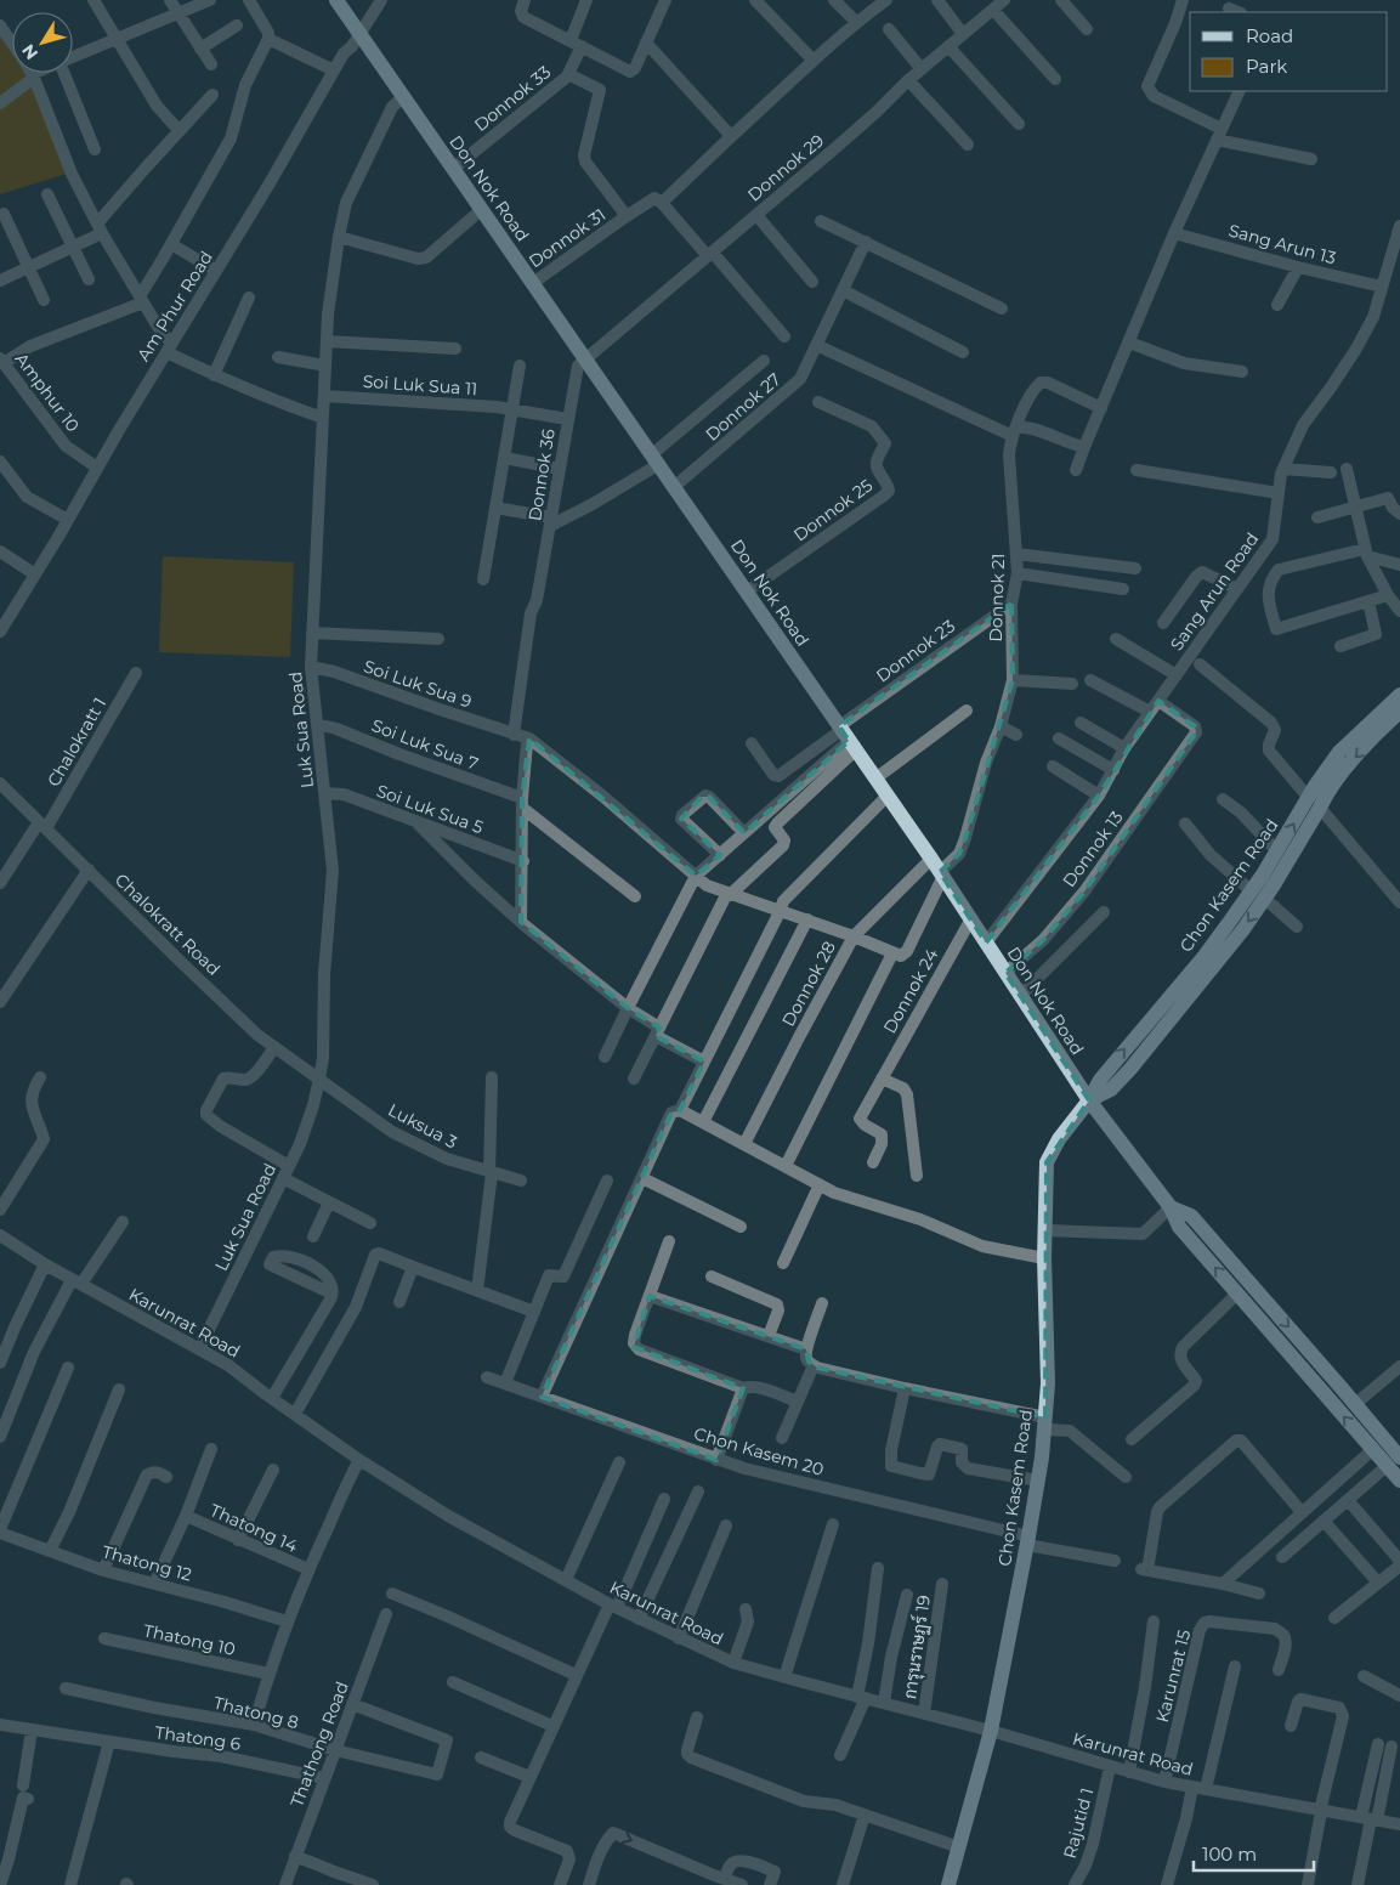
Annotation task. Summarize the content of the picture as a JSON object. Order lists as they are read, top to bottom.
{
  "streets": {
    "main road": ["Don Nok Road", "Chon Kasem Road"],
    "street": [
      "Donnok 33",
      "Donnok 29",
      "Donnok 31",
      "Sang Arun 13",
      "Am Phur Road",
      "Soi Luk Sua 11",
      "Amphur 10",
      "Donnok 27",
      "Donnok 36",
      "Donnok 25",
      "Sang Arun Road",
      "Donnok 21",
      "Donnok 23",
      "Soi Luk Sua 9",
      "Luk Sua Road",
      "Chalokratt 1",
      "Soi Luk Sua 7",
      "Soi Luk Sua 5",
      "Donnok 13",
      "Chalokratt Road",
      "Donnok 28",
      "Donnok 24",
      "Luksua 3",
      "Karunrat Road",
      "Chon Kasem 20",
      "Thatong 14",
      "Thatong 12",
      "Thatong 10",
      "การุนราษฏร์ 19",
      "Karunrat 15",
      "Thatong 8",
      "Thatong 6",
      "Thathong Road",
      "Rajutid 1"
    ]
  },
  "crossings": [
    ["Donnok 33", "Don Nok Road"],
    ["Donnok 33", "Donnok 31"],
    ["Donnok 29", "Don Nok Road"],
    ["Donnok 29", "Donnok 36"],
    ["Don Nok Road", "Donnok 31"],
    ["Don Nok Road", "Am Phur Road"],
    ["Don Nok Road", "Donnok 27"],
    ["Don Nok Road", "Donnok 36"],
    ["Don Nok Road", "Donnok 25"],
    ["Don Nok Road", "Sang Arun Road"],
    ["Don Nok Road", "Donnok 21"],
    ["Don Nok Road", "Donnok 23"],
    ["Don Nok Road", "Luk Sua Road"],
    ["Don Nok Road", "Donnok 13"],
    ["Don Nok Road", "Chon Kasem Road"],
    ["Don Nok Road", "Donnok 28"],
    ["Don Nok Road", "Donnok 24"],
    ["Sang Arun 13", "Sang Arun Road"],
    ["Am Phur Road", "Amphur 10"],
    ["Soi Luk Sua 11", "Donnok 36"],
    ["Soi Luk Sua 11", "Luk Sua Road"],
    ["Donnok 36", "Soi Luk Sua 9"],
    ["Sang Arun Road", "Donnok 13"],
    ["Donnok 21", "Donnok 23"],
    ["Donnok 21", "Donnok 28"],
    ["Soi Luk Sua 9", "Luk Sua Road"],
    ["Luk Sua Road", "Soi Luk Sua 7"],
    ["Luk Sua Road", "Soi Luk Sua 5"],
    ["Luk Sua Road", "Chalokratt Road"],
    ["Luk Sua Road", "Luksua 3"],
    ["Luk Sua Road", "Karunrat Road"],
    ["Chalokratt 1", "Chalokratt Road"],
    ["Chon Kasem Road", "Karunrat Road"],
    ["Chon Kasem Road", "Chon Kasem 20"],
    ["Chalokratt Road", "Luksua 3"],
    ["Karunrat Road", "การุนราษฏร์ 19"],
    ["Karunrat Road", "Karunrat 15"],
    ["Karunrat Road", "Rajutid 1"],
    ["Thatong 8", "Thathong Road"],
    ["Thatong 6", "Thathong Road"]
  ],
  "legend": ["Road", "Park"],
  "scale_bar": "100 m",
  "north": "bottom left"
}
